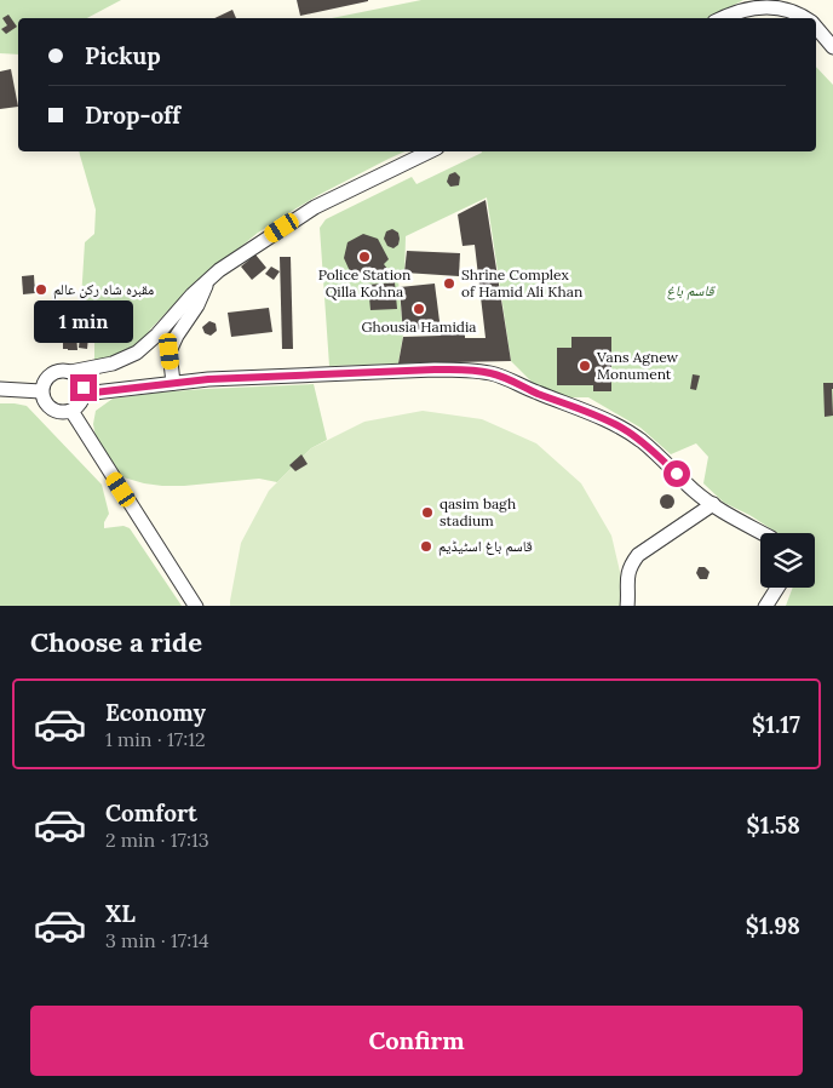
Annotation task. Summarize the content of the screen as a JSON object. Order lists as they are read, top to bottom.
{
  "parks": ["قاسم باغ"],
  "places": [
    "Police Station Qilla Kohna",
    "Shrine Complex of Hamid Ali Khan",
    "مقبرہ شاہ رکن عالم",
    "Ghousia Hamidia",
    "Vans Agnew Monument",
    "qasim bagh stadium",
    "قاسم باغ اسٹیڈیم"
  ],
  "page": {
    "banner": ["Pickup", "Drop-off"],
    "bubble": "1 min",
    "heading": "Choose a ride",
    "list": [
      {
        "name": "Economy",
        "note": "1 min · 17:12",
        "value": "$1.17"
      },
      {
        "name": "Comfort",
        "note": "2 min · 17:13",
        "value": "$1.58"
      },
      {
        "name": "XL",
        "note": "3 min · 17:14",
        "value": "$1.98"
      }
    ],
    "buttons": "Confirm"
  }
}
